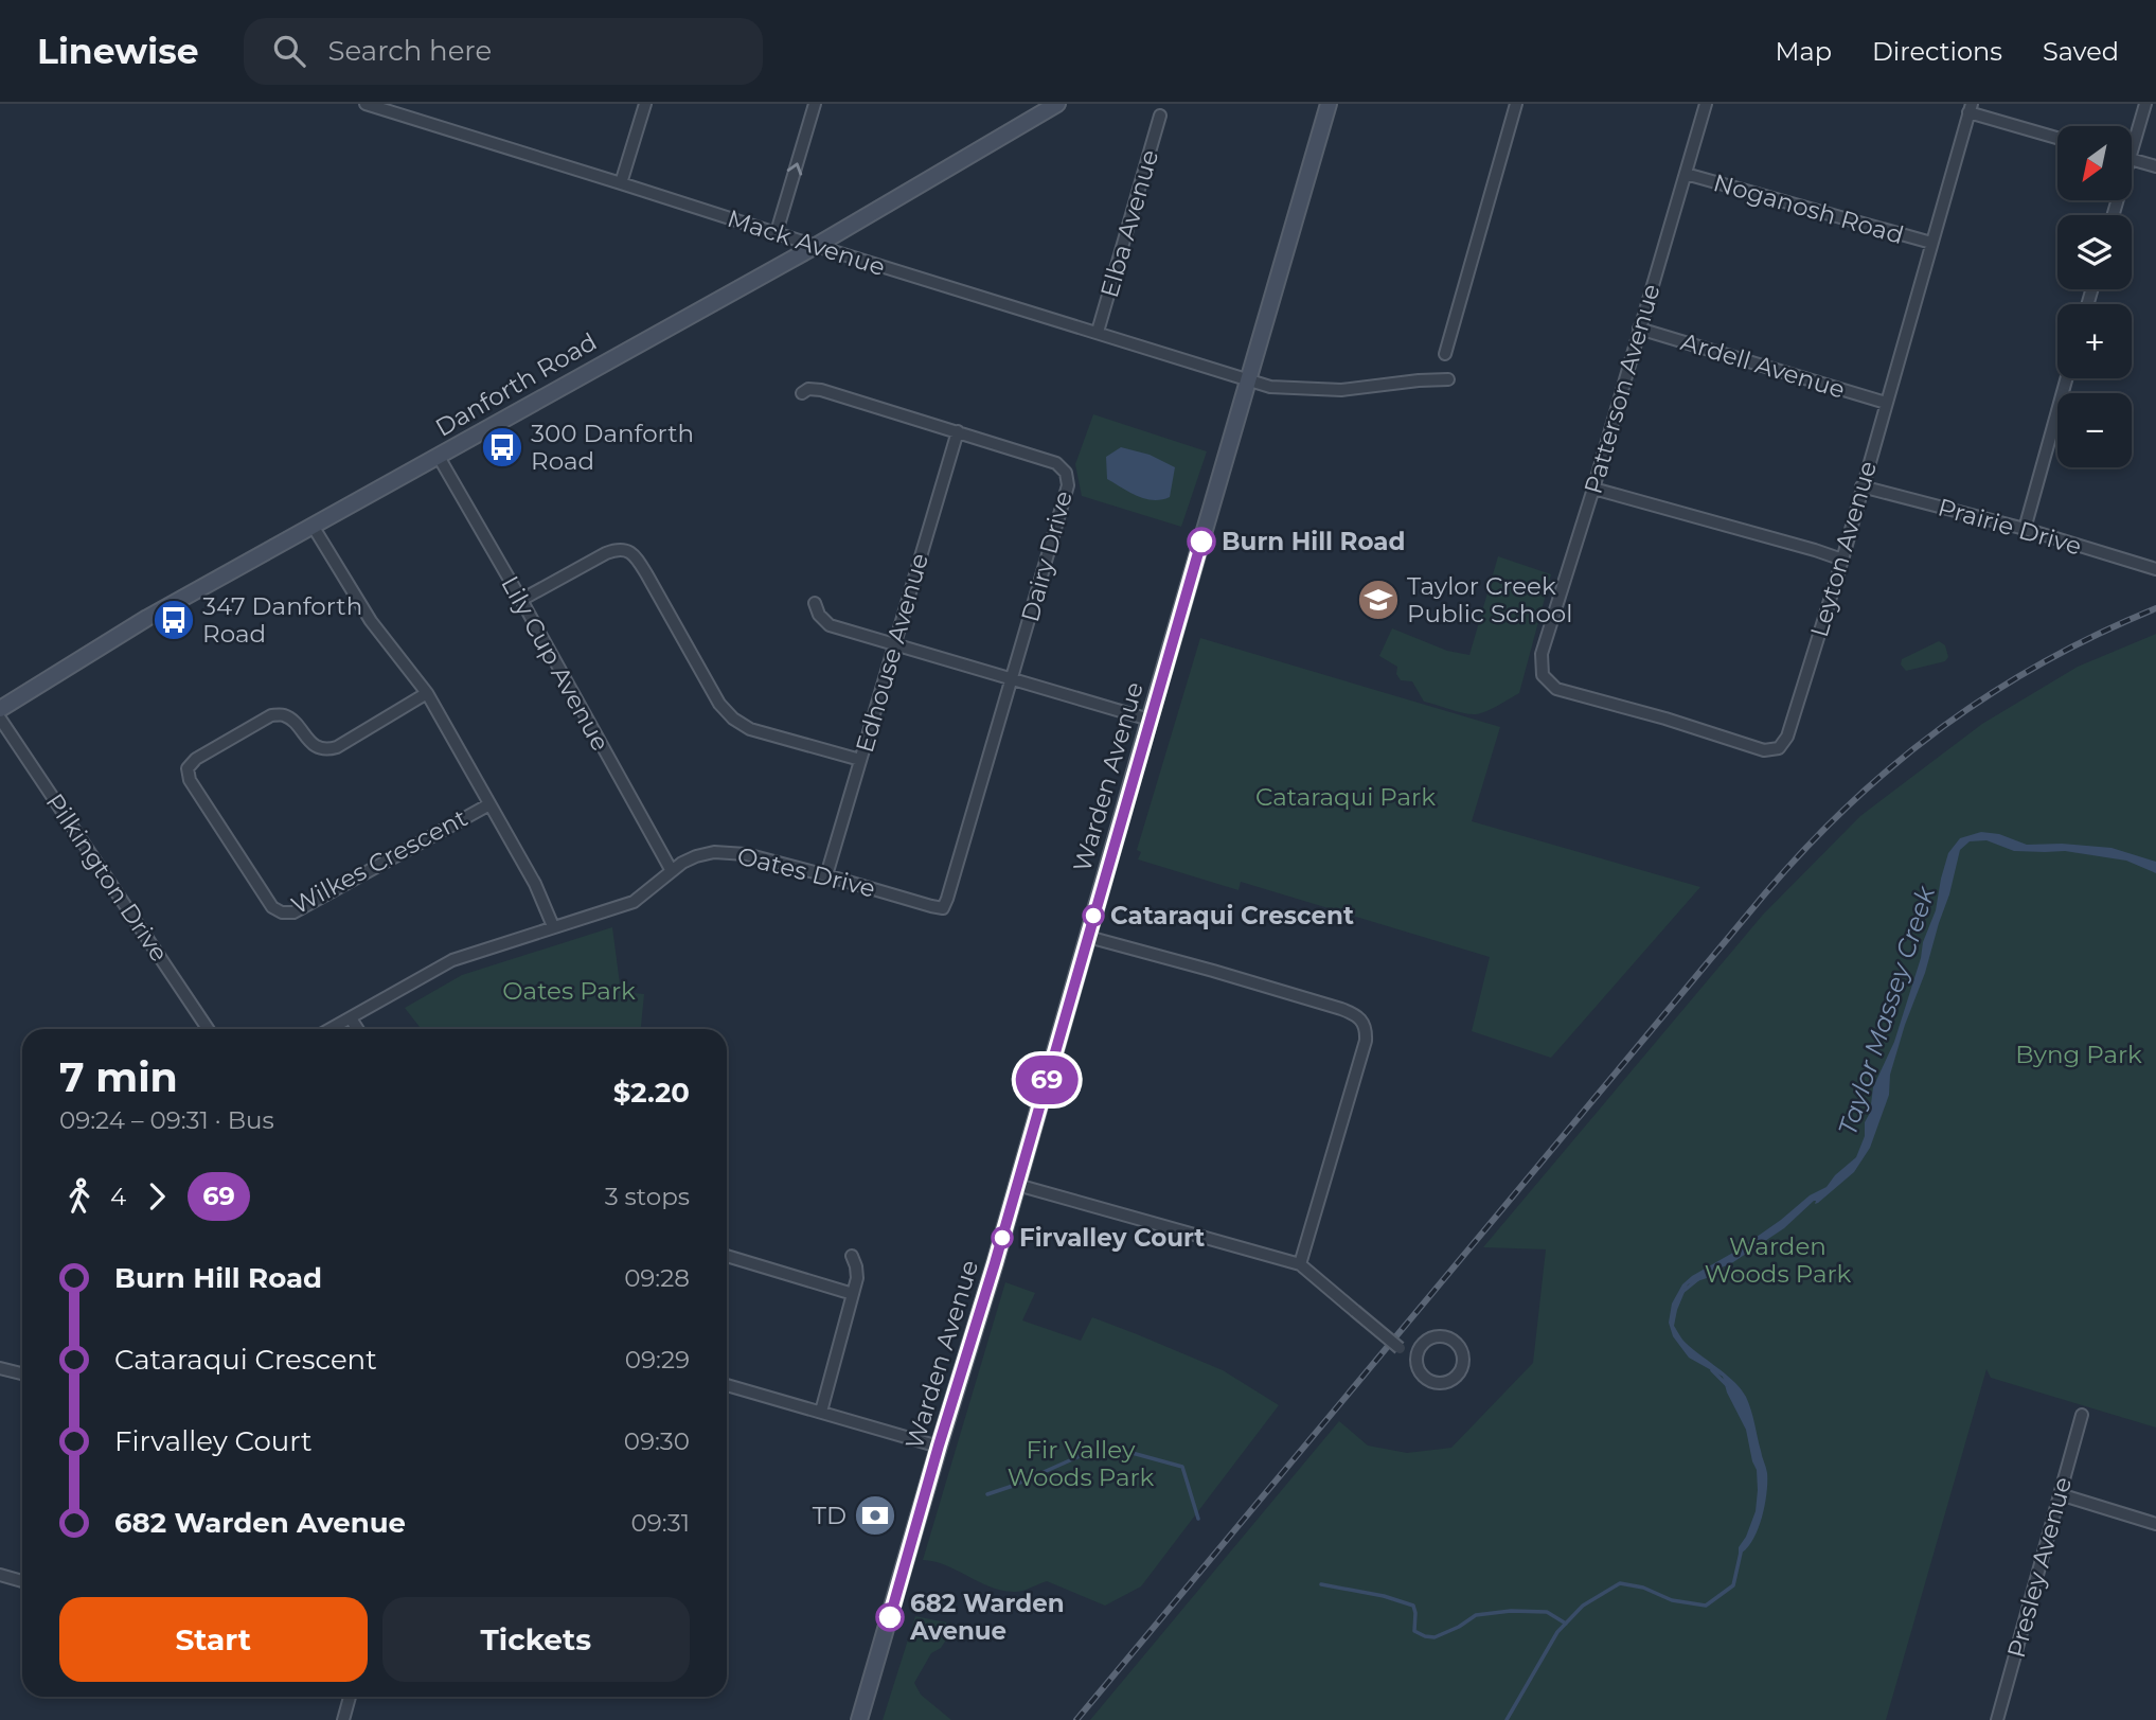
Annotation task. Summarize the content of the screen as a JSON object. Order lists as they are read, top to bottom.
{
  "streets": {
    "main road": ["Danforth Road", "Warden Avenue"],
    "street": [
      "Noganosh Road",
      "Elba Avenue",
      "Mack Avenue",
      "Ardell Avenue",
      "Patterson Avenue",
      "Prairie Drive",
      "Leyton Avenue",
      "Dairy Drive",
      "Edhouse Avenue",
      "Lily Cup Avenue",
      "Wilkes Crescent",
      "Oates Drive",
      "Pilkington Drive",
      "Presley Avenue"
    ]
  },
  "crossings": [
    ["Noganosh Road", "Patterson Avenue"],
    ["Noganosh Road", "Leyton Avenue"],
    ["Elba Avenue", "Mack Avenue"],
    ["Mack Avenue", "Danforth Road"],
    ["Mack Avenue", "Warden Avenue"],
    ["Ardell Avenue", "Patterson Avenue"],
    ["Ardell Avenue", "Leyton Avenue"],
    ["Danforth Road", "Lily Cup Avenue"],
    ["Patterson Avenue", "Leyton Avenue"],
    ["Prairie Drive", "Leyton Avenue"],
    ["Dairy Drive", "Edhouse Avenue"],
    ["Dairy Drive", "Oates Drive"],
    ["Edhouse Avenue", "Oates Drive"],
    ["Lily Cup Avenue", "Oates Drive"]
  ],
  "water": ["Taylor Massey Creek"],
  "parks": [
    "Cataraqui Park",
    "Oates Park",
    "Byng Park",
    "Warden Woods Park",
    "Fir Valley Woods Park"
  ],
  "places": {
    "bus stop": ["300 Danforth Road", "347 Danforth Road"],
    "other": [
      "Burn Hill Road",
      "Cataraqui Crescent",
      "Firvalley Court",
      "682 Warden Avenue"
    ],
    "school or university": ["Taylor Creek Public School"],
    "bank": ["TD"]
  },
  "lines": ["bus line 69"],
  "north": "bottom left",
  "page": {
    "header": "Linewise",
    "search": "Search here",
    "nav": ["Map", "Directions", "Saved"],
    "on_map": "69",
    "map_buttons": ["+", "−"],
    "heading": ["7 min", "09:24 – 09:31 · Bus", "$2.20"],
    "legs": ["4", "69", "3 stops"],
    "list": [
      {
        "name": "Burn Hill Road",
        "value": "09:28"
      },
      {
        "name": "Cataraqui Crescent",
        "value": "09:29"
      },
      {
        "name": "Firvalley Court",
        "value": "09:30"
      },
      {
        "name": "682 Warden Avenue",
        "value": "09:31"
      }
    ],
    "buttons": ["Start", "Tickets"]
  }
}
